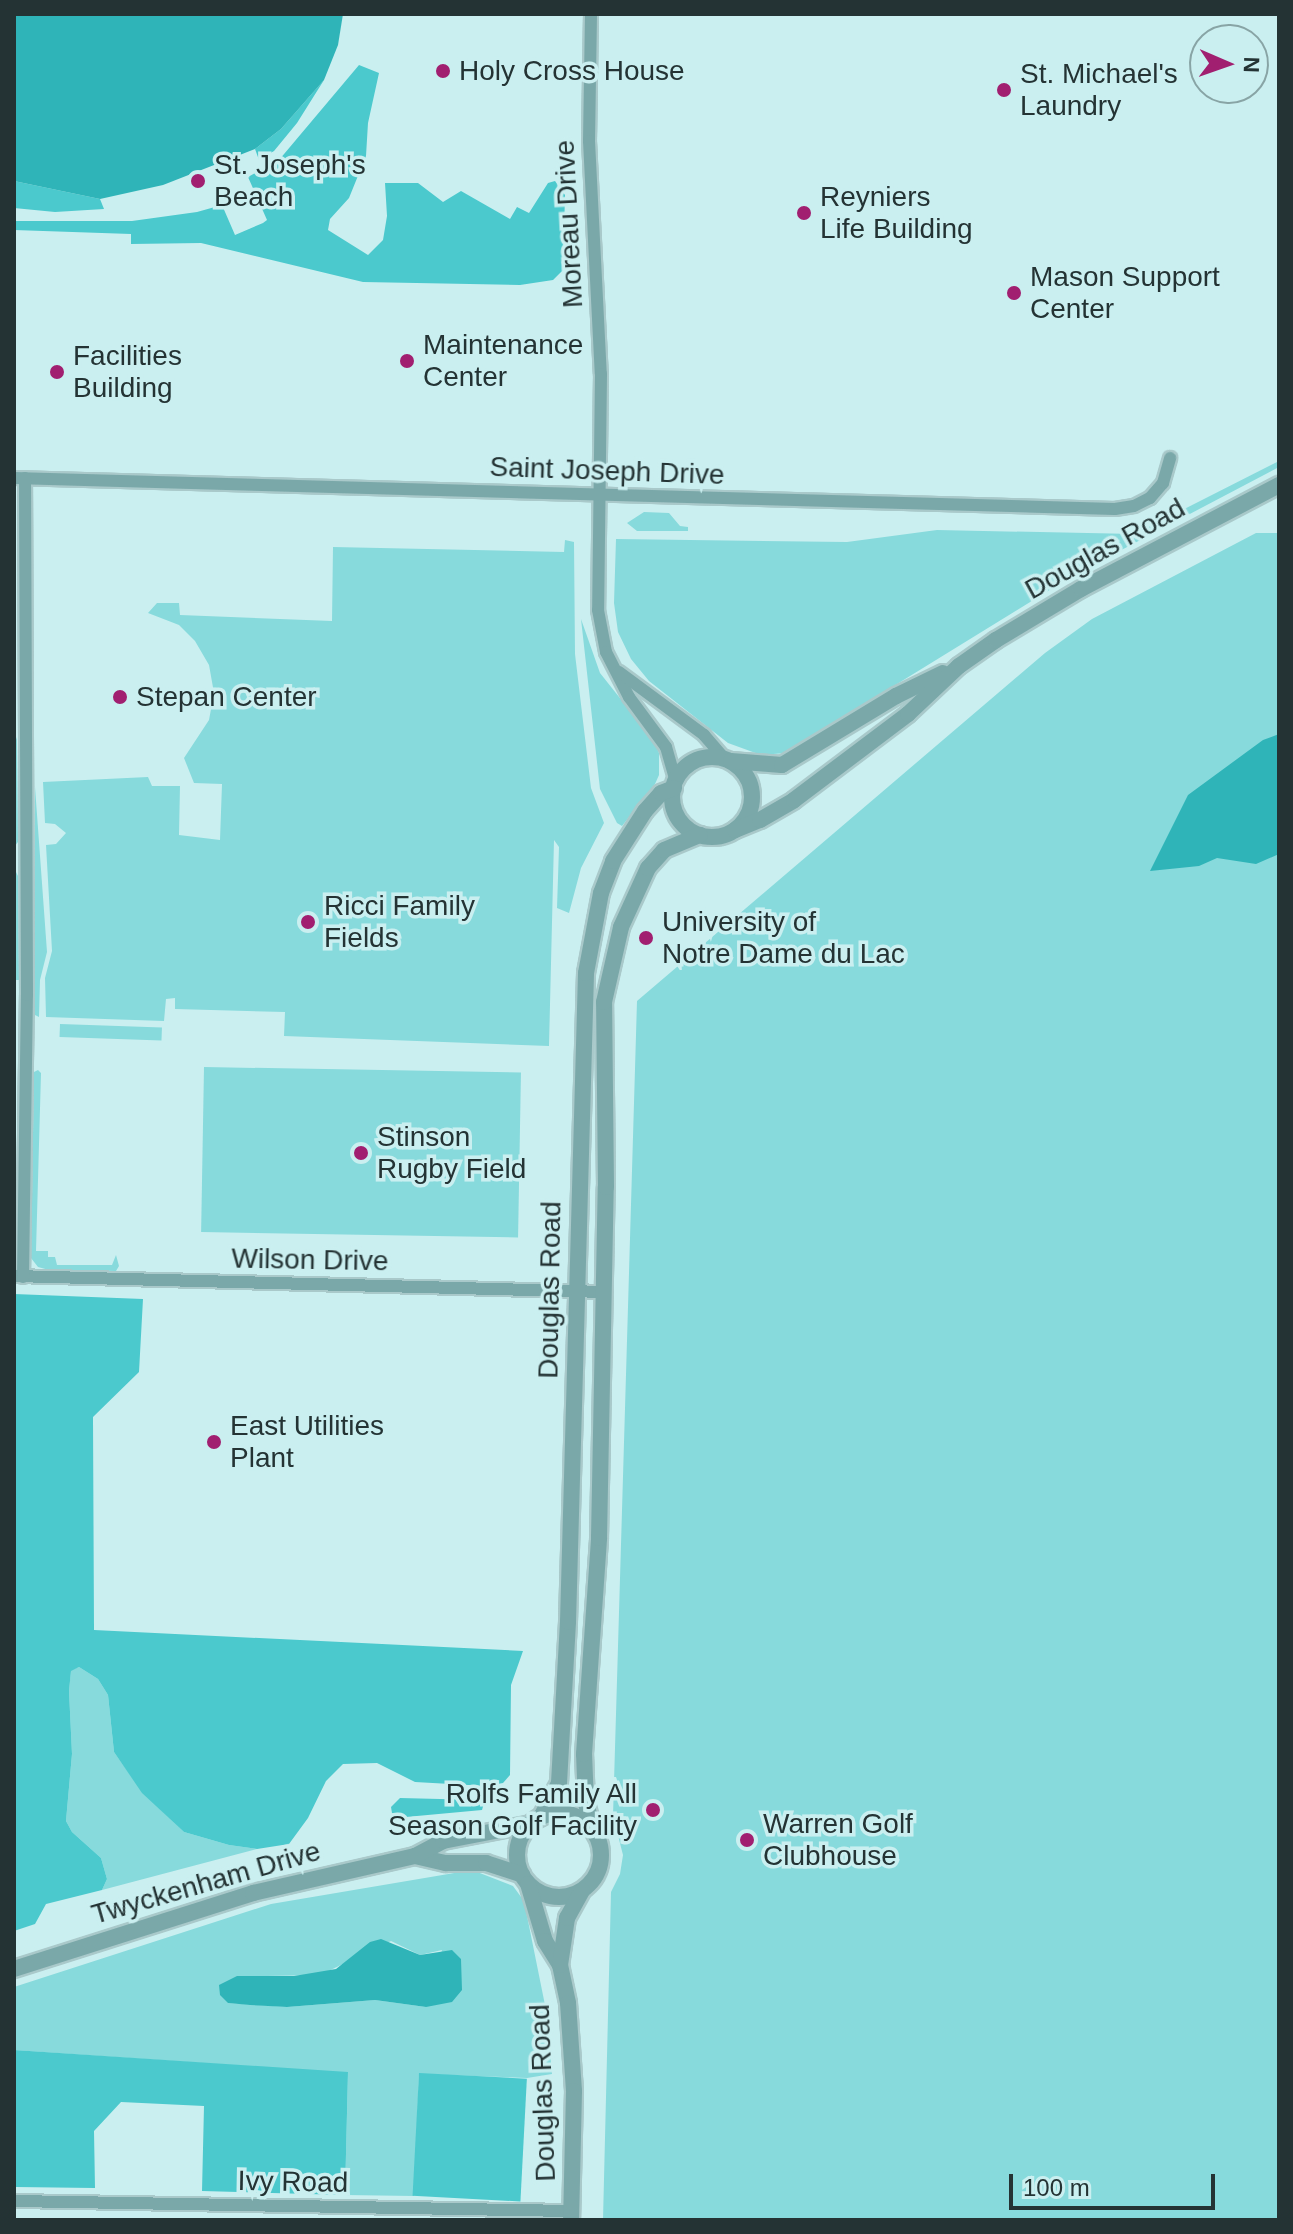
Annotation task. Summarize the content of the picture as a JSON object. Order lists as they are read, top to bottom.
{
  "streets": {
    "street": [
      "Moreau Drive",
      "Saint Joseph Drive",
      "Douglas Road",
      "Wilson Drive",
      "Twyckenham Drive",
      "Ivy Road"
    ]
  },
  "crossings": [
    ["Moreau Drive", "Saint Joseph Drive"],
    ["Moreau Drive", "Douglas Road"],
    ["Douglas Road", "Wilson Drive"],
    ["Douglas Road", "Twyckenham Drive"],
    ["Douglas Road", "Ivy Road"]
  ],
  "places": [
    "Holy Cross House",
    "St. Michael's Laundry",
    "St. Joseph's Beach",
    "Reyniers Life Building",
    "Mason Support Center",
    "Maintenance Center",
    "Facilities Building",
    "Stepan Center",
    "Ricci Family Fields",
    "University of Notre Dame du Lac",
    "Stinson Rugby Field",
    "East Utilities Plant",
    "Rolfs Family All Season Golf Facility",
    "Warren Golf Clubhouse"
  ],
  "scale_bar": "100 m",
  "north": "right"
}
